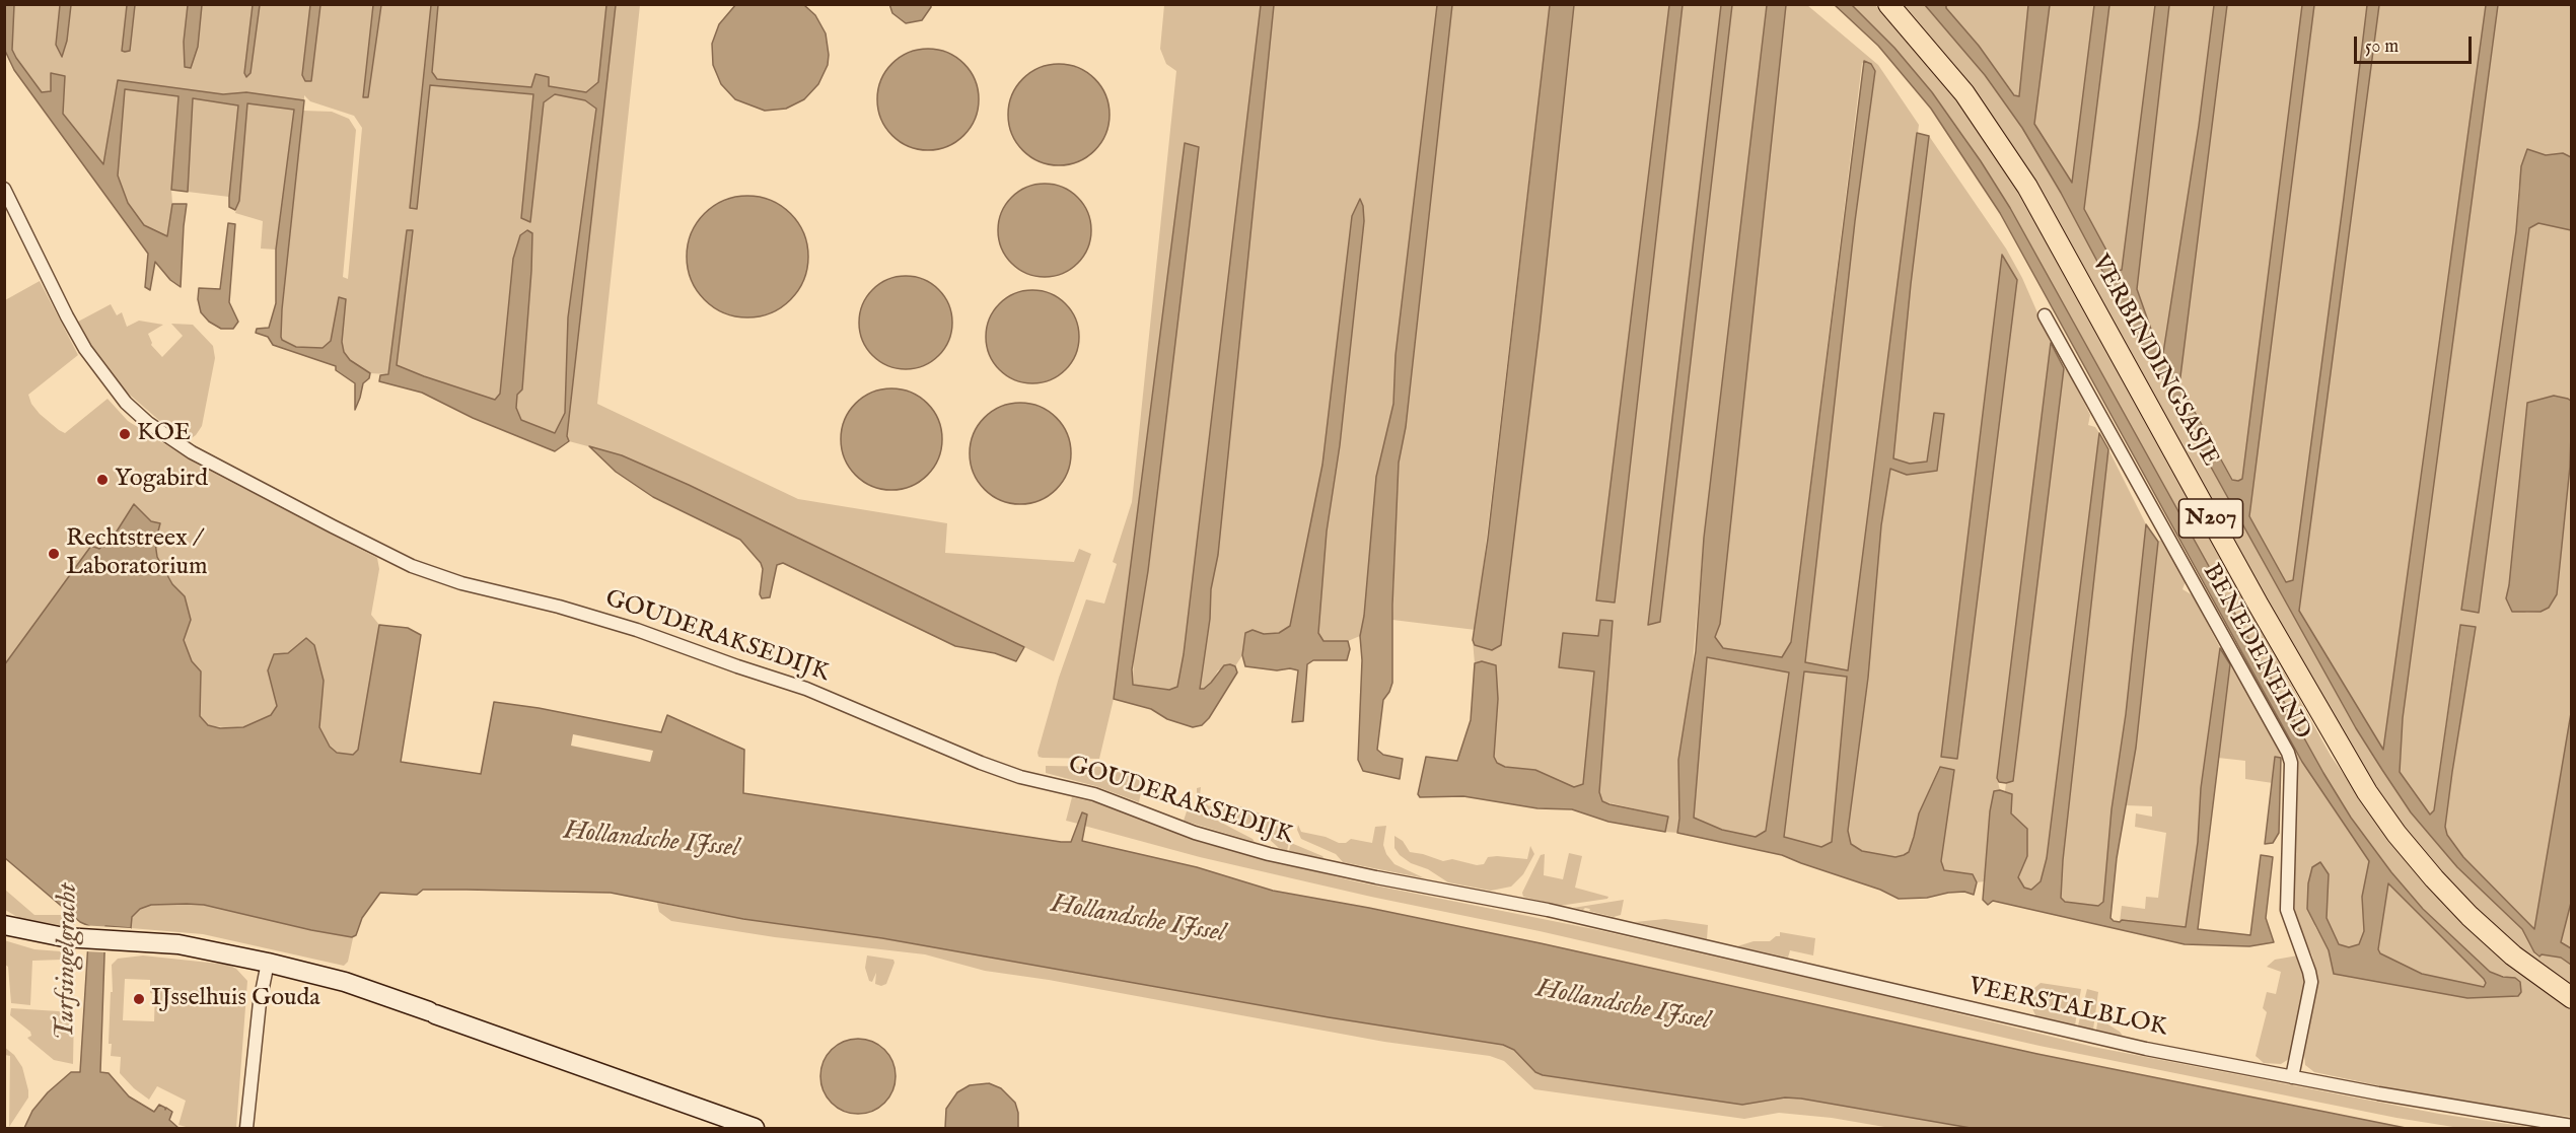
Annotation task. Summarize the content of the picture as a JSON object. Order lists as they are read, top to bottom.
{
  "streets": {
    "main road": ["VERBINDINGSASJE", "N207"],
    "street": ["GOUDERAKSEDIJK", "BENEDENEIND", "VEERSTALBLOK"]
  },
  "crossings": [
    ["GOUDERAKSEDIJK", "VEERSTALBLOK"],
    ["BENEDENEIND", "VEERSTALBLOK"]
  ],
  "water": ["Hollandsche IJssel", "Turfsingelgracht"],
  "places": [
    "KOE",
    "Yogabird",
    "Rechtstreex / Laboratorium",
    "IJsselhuis Gouda"
  ],
  "scale_bar": "50 m"
}
